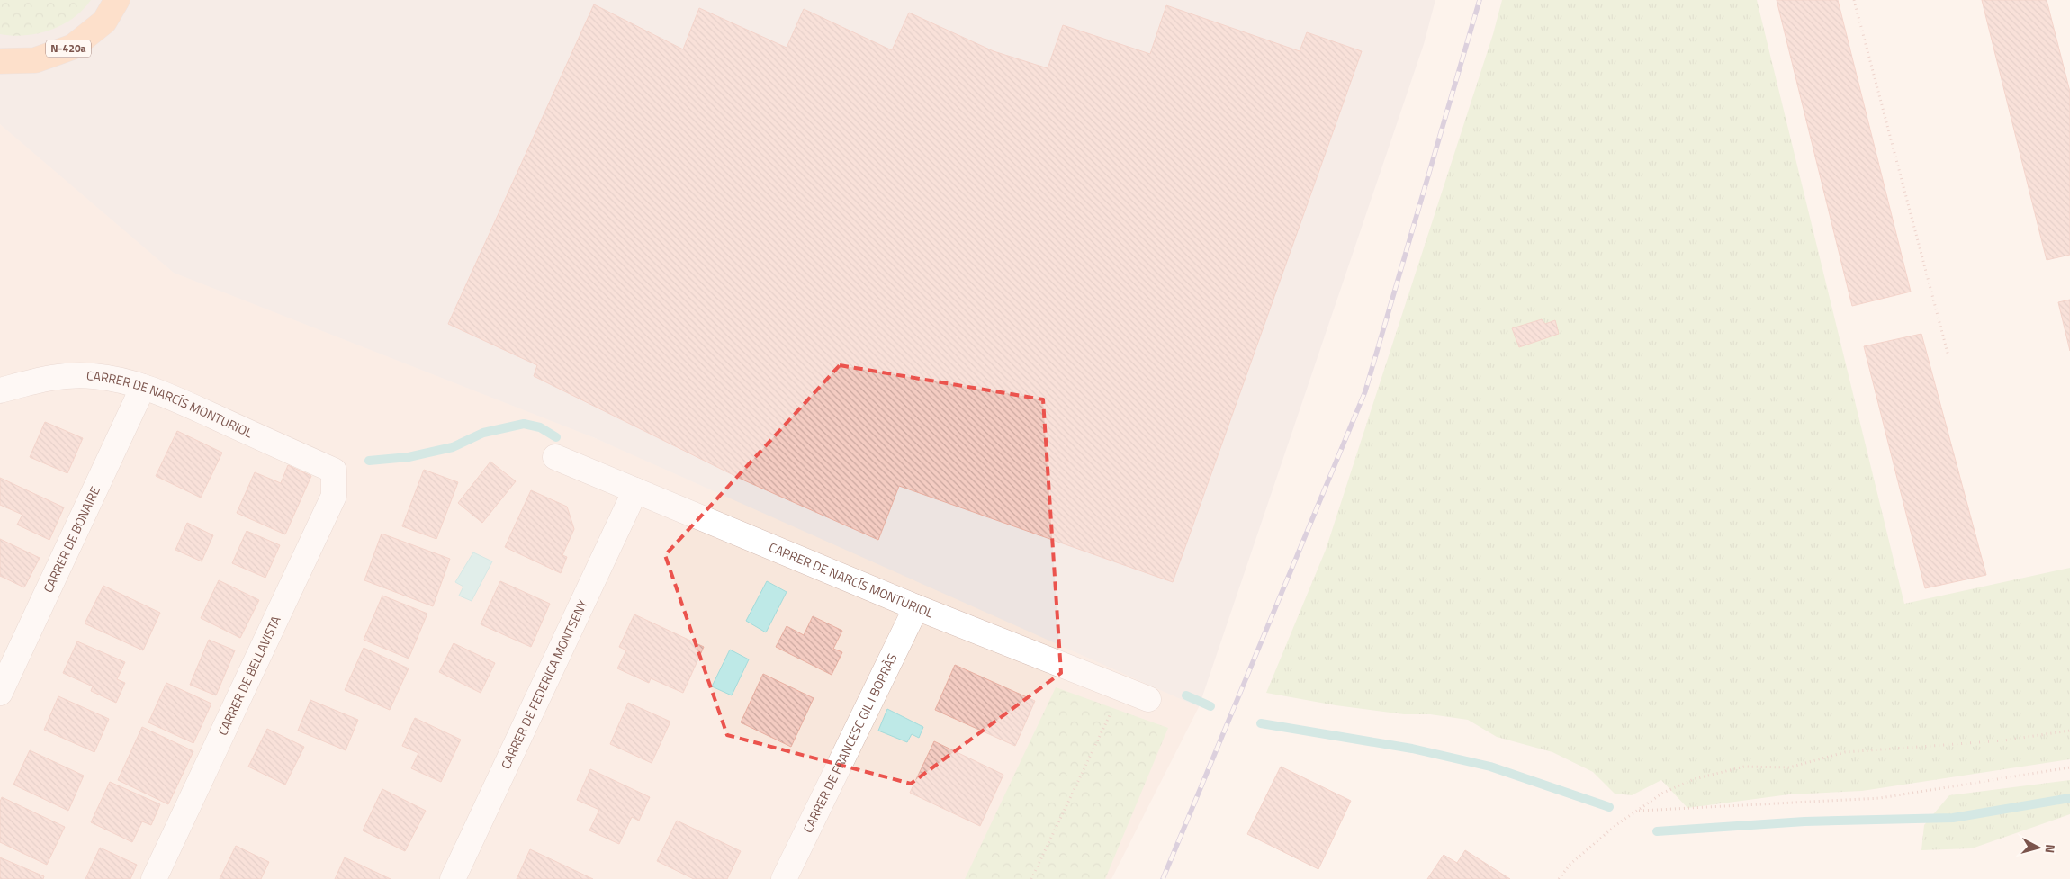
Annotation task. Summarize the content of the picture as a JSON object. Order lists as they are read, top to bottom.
{
  "streets": {
    "main road": ["N-420a"],
    "street": [
      "CARRER DE NARCÍS MONTURIOL",
      "CARRER DE BONAIRE",
      "CARRER DE BELLAVISTA",
      "CARRER DE FEDERICA MONTSENY",
      "CARRER DE FRANCESC GIL I BORRÀS"
    ]
  },
  "crossings": [
    ["CARRER DE NARCÍS MONTURIOL", "CARRER DE BONAIRE"],
    ["CARRER DE NARCÍS MONTURIOL", "CARRER DE BELLAVISTA"],
    ["CARRER DE NARCÍS MONTURIOL", "CARRER DE FEDERICA MONTSENY"],
    ["CARRER DE NARCÍS MONTURIOL", "CARRER DE FRANCESC GIL I BORRÀS"]
  ],
  "north": "right"
}
